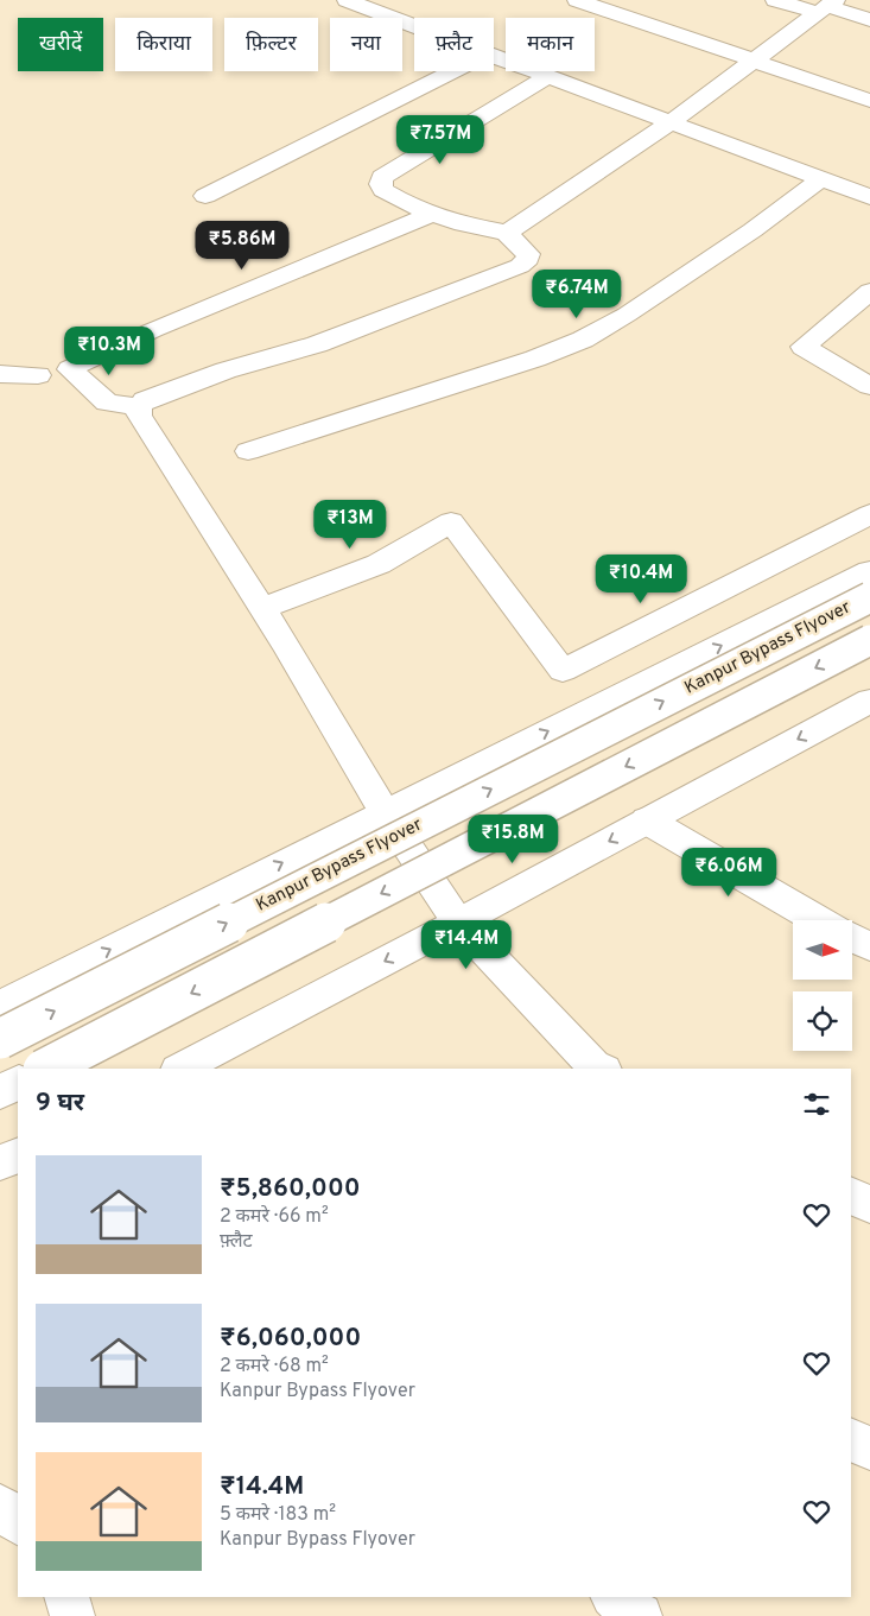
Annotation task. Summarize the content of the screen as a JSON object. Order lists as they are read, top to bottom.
{
  "streets": {
    "main road": ["Kanpur Bypass Flyover"]
  },
  "north": "right",
  "page": {
    "chip": [
      "खरीदें",
      "किराया",
      "फ़िल्टर",
      "नया",
      "फ़्लैट",
      "मकान"
    ],
    "price": [
      "₹7.57M",
      "₹5.86M",
      "₹6.74M",
      "₹10.3M",
      "₹13M",
      "₹10.4M",
      "₹15.8M",
      "₹6.06M",
      "₹14.4M"
    ],
    "heading": "9 घर",
    "list": [
      {
        "name": "₹5,860,000",
        "note": "2 कमरे · 66 m² · फ़्लैट"
      },
      {
        "name": "₹6,060,000",
        "note": "2 कमरे · 68 m² · Kanpur Bypass Flyover"
      },
      {
        "name": "₹14.4M",
        "note": "5 कमरे · 183 m² · Kanpur Bypass Flyover"
      }
    ]
  }
}
